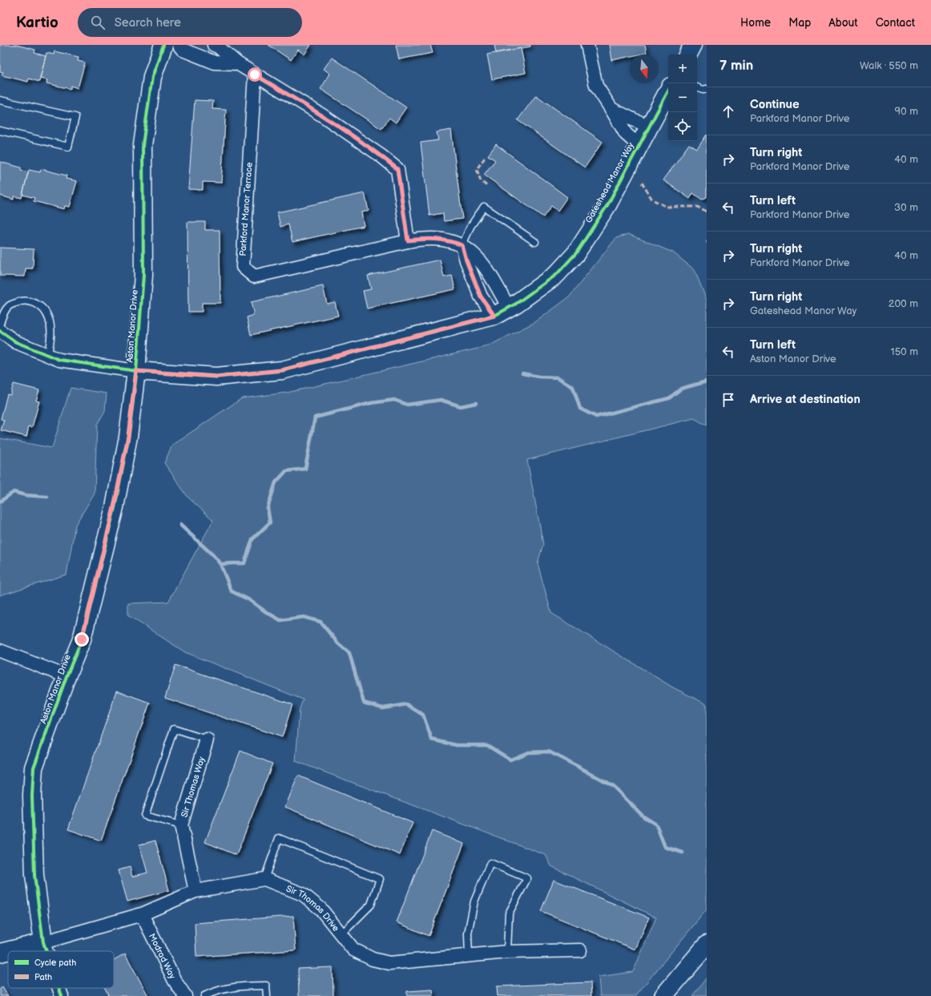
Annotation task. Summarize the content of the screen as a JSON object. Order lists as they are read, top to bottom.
{
  "streets": {
    "street": [
      "Gateshead Manor Way",
      "Parkford Manor Terrace",
      "Aston Manor Drive",
      "Sir Thomas Way",
      "Sir Thomas Drive",
      "Modrad Way"
    ]
  },
  "crossings": [
    ["Gateshead Manor Way", "Aston Manor Drive"]
  ],
  "legend": ["Cycle path", "Path"],
  "north": "bottom",
  "page": {
    "header": "Kartio",
    "search": "Search here",
    "nav": [
      "Home",
      "Map",
      "About",
      "Contact"
    ],
    "heading": ["7 min", "Walk · 550 m"],
    "map_buttons": ["+", "−"],
    "list": [
      ["Continue", "Parkford Manor Drive", "90 m"],
      ["Turn right", "Parkford Manor Drive", "40 m"],
      ["Turn left", "Parkford Manor Drive", "30 m"],
      ["Turn right", "Parkford Manor Drive", "40 m"],
      ["Turn right", "Gateshead Manor Way", "200 m"],
      ["Turn left", "Aston Manor Drive", "150 m"],
      "Arrive at destination"
    ]
  }
}
